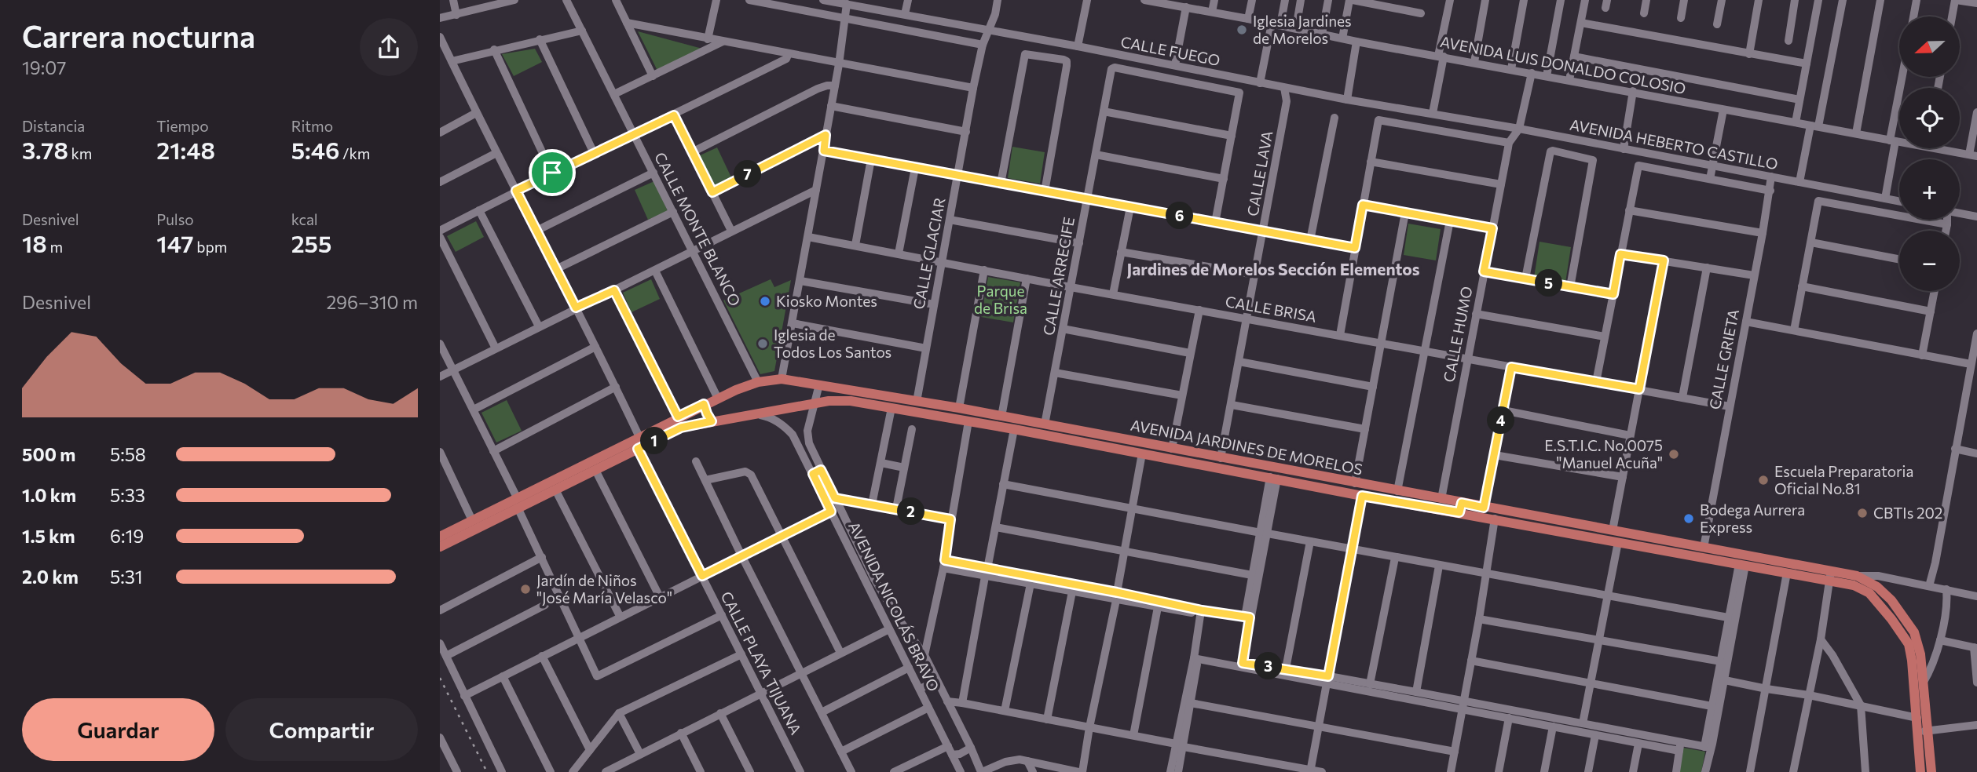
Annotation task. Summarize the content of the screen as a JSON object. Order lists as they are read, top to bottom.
{
  "streets": {
    "main road": ["AVENIDA JARDINES DE MORELOS"],
    "street": [
      "CALLE FUEGO",
      "AVENIDA LUIS DONALDO COLOSIO",
      "AVENIDA HEBERTO CASTILLO",
      "CALLE LAVA",
      "CALLE MONTE BLANCO",
      "CALLE GLACIAR",
      "CALLE ARRECIFE",
      "CALLE BRISA",
      "CALLE HUMO",
      "CALLE GRIETA",
      "AVENIDA NICOLÁS BRAVO",
      "CALLE PLAYA TIJUANA"
    ]
  },
  "crossings": [
    ["CALLE FUEGO", "AVENIDA HEBERTO CASTILLO"],
    ["CALLE FUEGO", "CALLE LAVA"],
    ["CALLE FUEGO", "CALLE GLACIAR"],
    ["CALLE FUEGO", "CALLE ARRECIFE"],
    ["AVENIDA HEBERTO CASTILLO", "CALLE GRIETA"],
    ["CALLE LAVA", "CALLE BRISA"],
    ["CALLE LAVA", "AVENIDA JARDINES DE MORELOS"],
    ["CALLE MONTE BLANCO", "AVENIDA JARDINES DE MORELOS"],
    ["CALLE GLACIAR", "CALLE BRISA"],
    ["CALLE GLACIAR", "AVENIDA JARDINES DE MORELOS"],
    ["CALLE ARRECIFE", "CALLE BRISA"],
    ["CALLE ARRECIFE", "AVENIDA JARDINES DE MORELOS"],
    ["CALLE BRISA", "CALLE HUMO"],
    ["CALLE BRISA", "CALLE GRIETA"],
    ["CALLE HUMO", "AVENIDA JARDINES DE MORELOS"],
    ["CALLE GRIETA", "AVENIDA JARDINES DE MORELOS"],
    ["AVENIDA JARDINES DE MORELOS", "AVENIDA NICOLÁS BRAVO"],
    ["AVENIDA JARDINES DE MORELOS", "CALLE PLAYA TIJUANA"]
  ],
  "districts": ["Jardines de Morelos Sección Elementos"],
  "parks": ["Parque de Brisa"],
  "places": [
    "Iglesia Jardines de Morelos",
    "Kiosko Montes",
    "Iglesia de Todos Los Santos",
    "E.S.T.I.C. No.0075 \"Manuel Acuña\"",
    "Escuela Preparatoria Oficial No.81",
    "CBTIs 202",
    "Bodega Aurrera Express",
    "Jardín de Niños \"José María Velasco\""
  ],
  "north": "left",
  "page": {
    "heading": ["Carrera nocturna", "19:07"],
    "map_buttons": ["+", "−"],
    "stats": [
      ["Distancia", "3.78 km"],
      ["Tiempo", "21:48"],
      ["Ritmo", "5:46 /km"],
      ["Desnivel", "18 m"],
      ["Pulso", "147 bpm"],
      ["kcal", "255"]
    ],
    "pins": [
      "7",
      "6",
      "5",
      "4",
      "1",
      "2",
      "3"
    ],
    "chart": ["Desnivel", "296–310 m"],
    "list": [
      {
        "name": "500 m",
        "note": "5:58"
      },
      {
        "name": "1.0 km",
        "note": "5:33"
      },
      {
        "name": "1.5 km",
        "note": "6:19"
      },
      {
        "name": "2.0 km",
        "note": "5:31"
      }
    ],
    "buttons": ["Guardar", "Compartir"]
  }
}
